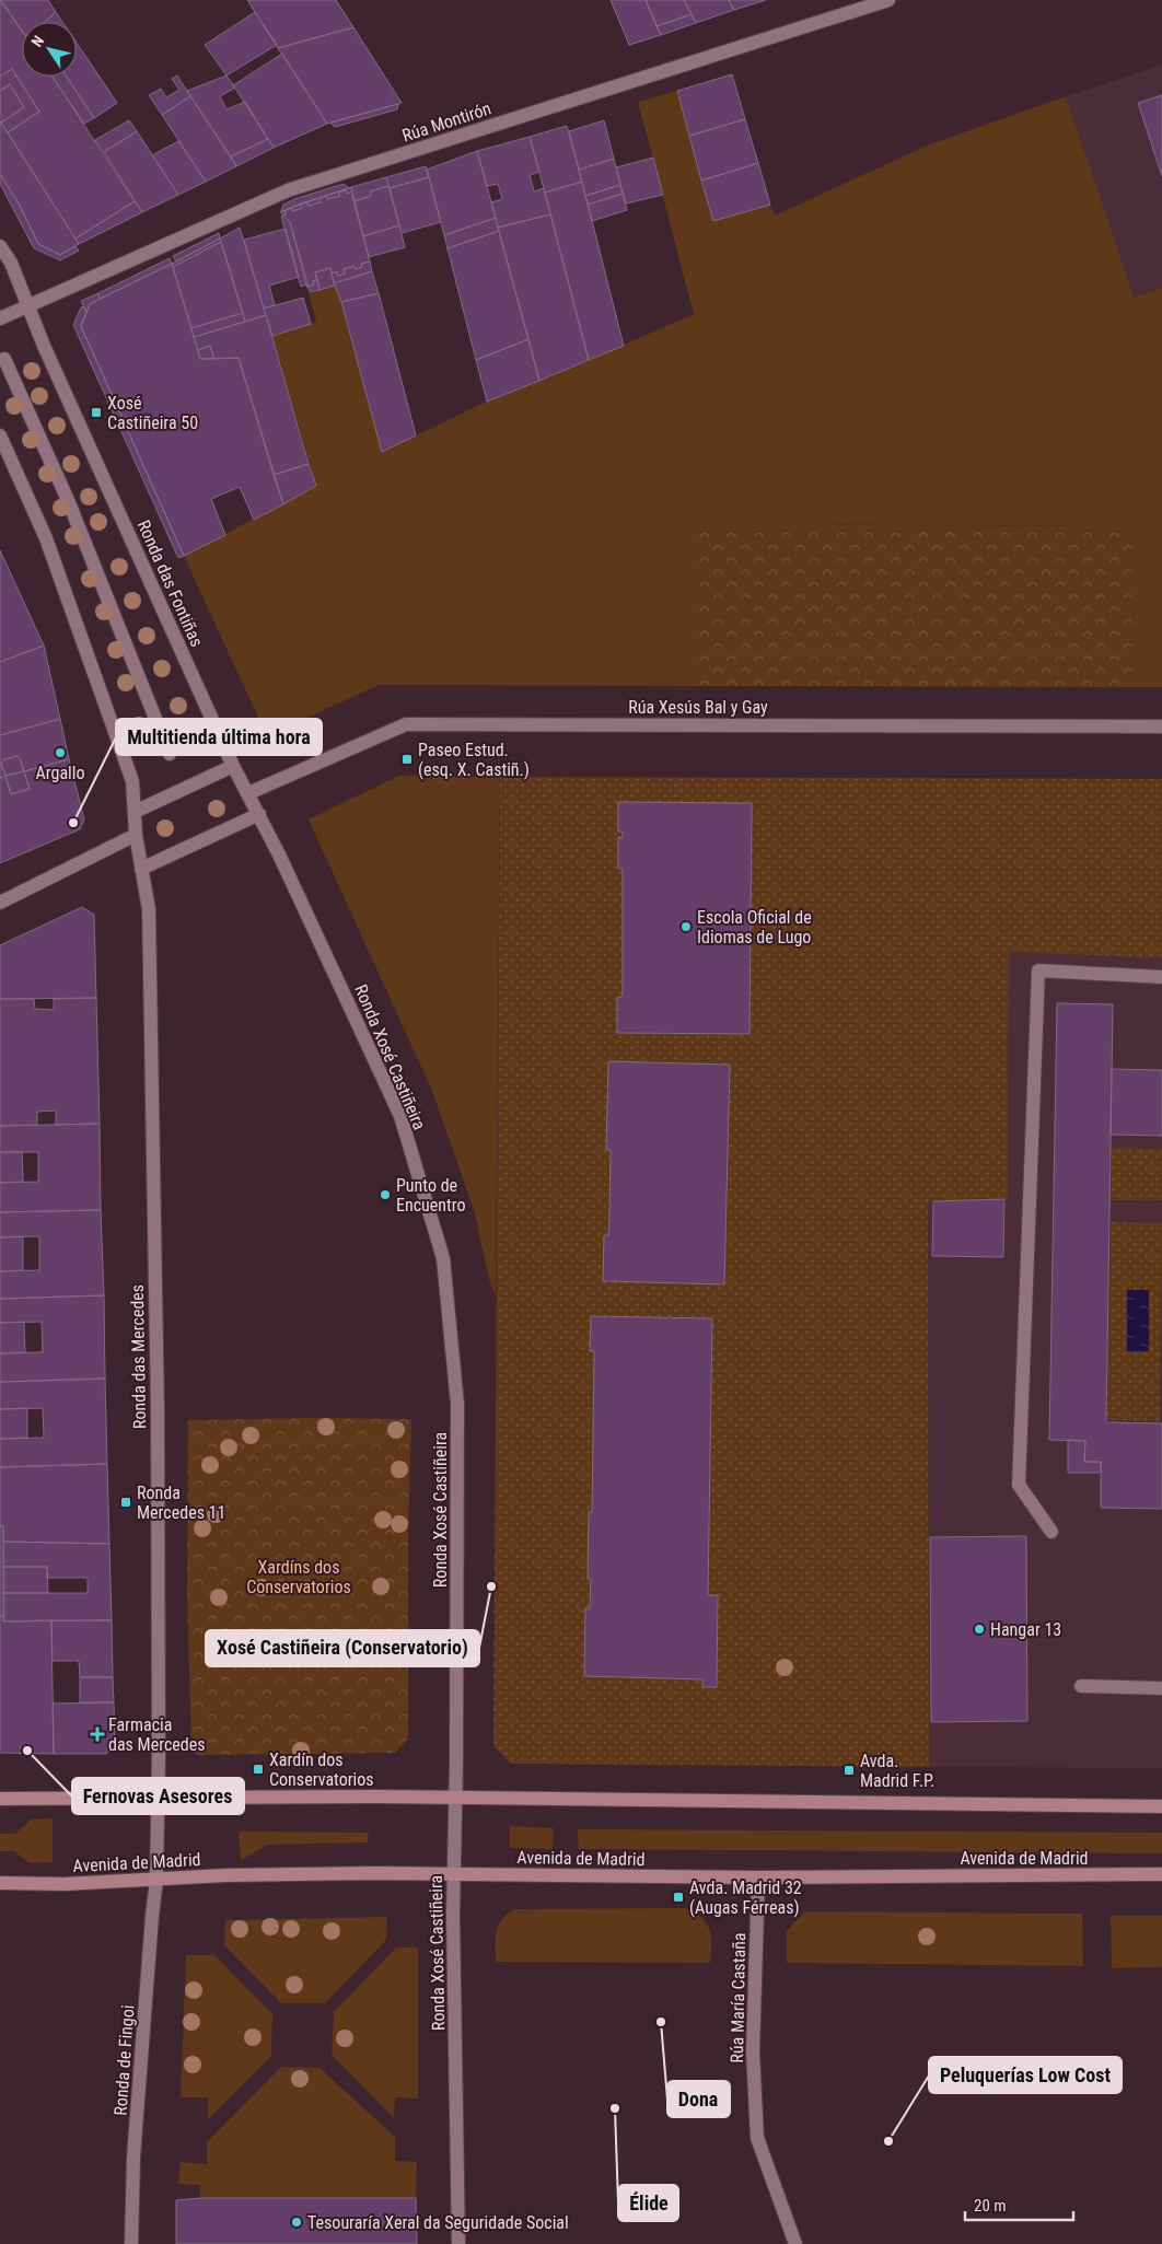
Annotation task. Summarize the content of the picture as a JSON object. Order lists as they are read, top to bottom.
{
  "streets": {
    "street": [
      "Rúa Montirón",
      "Ronda das Fontiñas",
      "Rúa Xesús Bal y Gay",
      "Ronda Xosé Castiñeira",
      "Ronda das Mercedes",
      "Avenida de Madrid",
      "Rúa María Castaña",
      "Ronda de Fingoi"
    ]
  },
  "crossings": [
    ["Rúa Montirón", "Ronda das Fontiñas"],
    ["Ronda das Fontiñas", "Rúa Xesús Bal y Gay"],
    ["Ronda das Fontiñas", "Ronda Xosé Castiñeira"],
    ["Ronda Xosé Castiñeira", "Avenida de Madrid"],
    ["Ronda das Mercedes", "Avenida de Madrid"],
    ["Ronda das Mercedes", "Ronda de Fingoi"],
    ["Avenida de Madrid", "Rúa María Castaña"],
    ["Avenida de Madrid", "Ronda de Fingoi"]
  ],
  "parks": ["Xardíns dos Conservatorios"],
  "places": {
    "transit": [
      "Xosé Castiñeira 50",
      "Paseo Estud. (esq. X. Castiñ.)",
      "Ronda Mercedes 11",
      "Xardín dos Conservatorios",
      "Avda. Madrid F.P.",
      "Avda. Madrid 32 (Augas Férreas)"
    ],
    "other": [
      "Argallo",
      "Multitienda última hora",
      "Escola Oficial de Idiomas de Lugo",
      "Punto de Encuentro",
      "Xosé Castiñeira (Conservatorio)",
      "Hangar 13",
      "Fernovas Asesores",
      "Dona",
      "Élide",
      "Peluquerías Low Cost",
      "Tesouraría Xeral da Seguridade Social"
    ],
    "health": ["Farmacia das Mercedes"]
  },
  "scale_bar": "20 m",
  "north": "top left"
}
